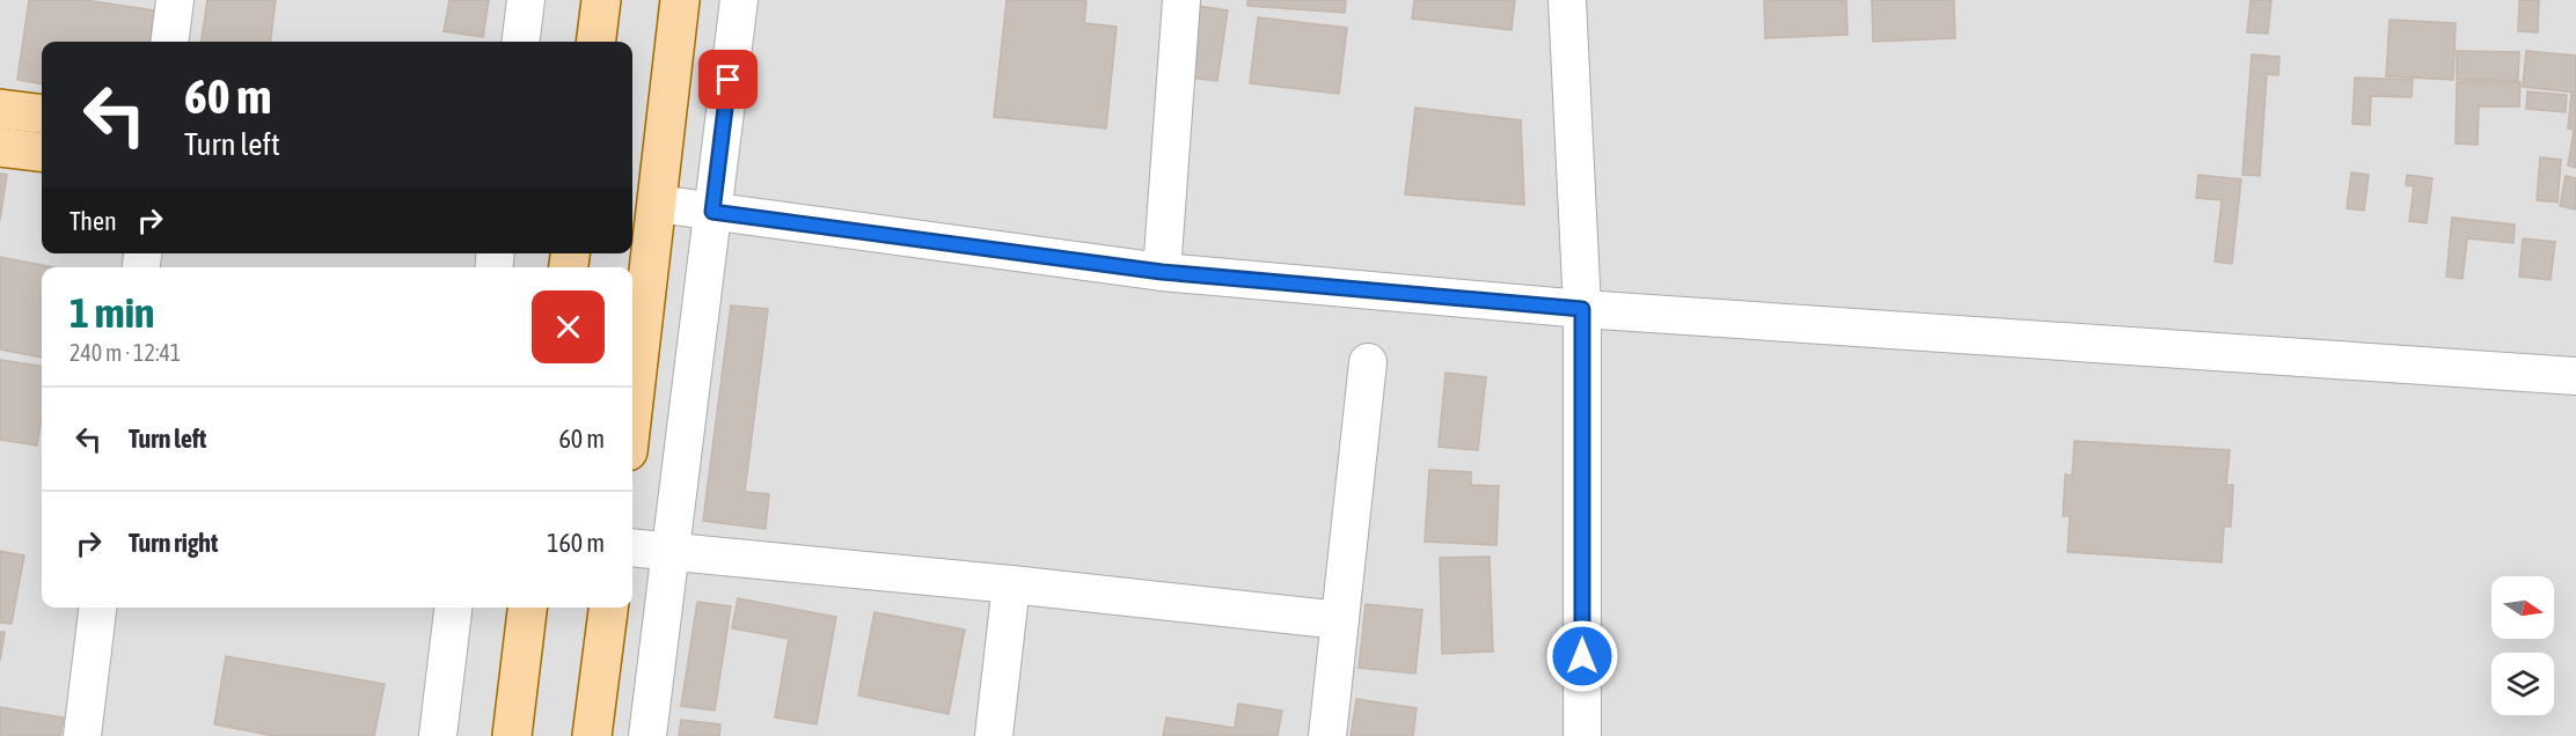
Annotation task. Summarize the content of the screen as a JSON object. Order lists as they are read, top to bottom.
{
  "north": "right",
  "page": {
    "turn": ["60 m", "Turn left"],
    "then": "Then",
    "heading": ["1 min", "240 m · 12:41"],
    "list": [
      {
        "name": "Turn left",
        "value": "60 m"
      },
      {
        "name": "Turn right",
        "value": "160 m"
      }
    ]
  }
}
